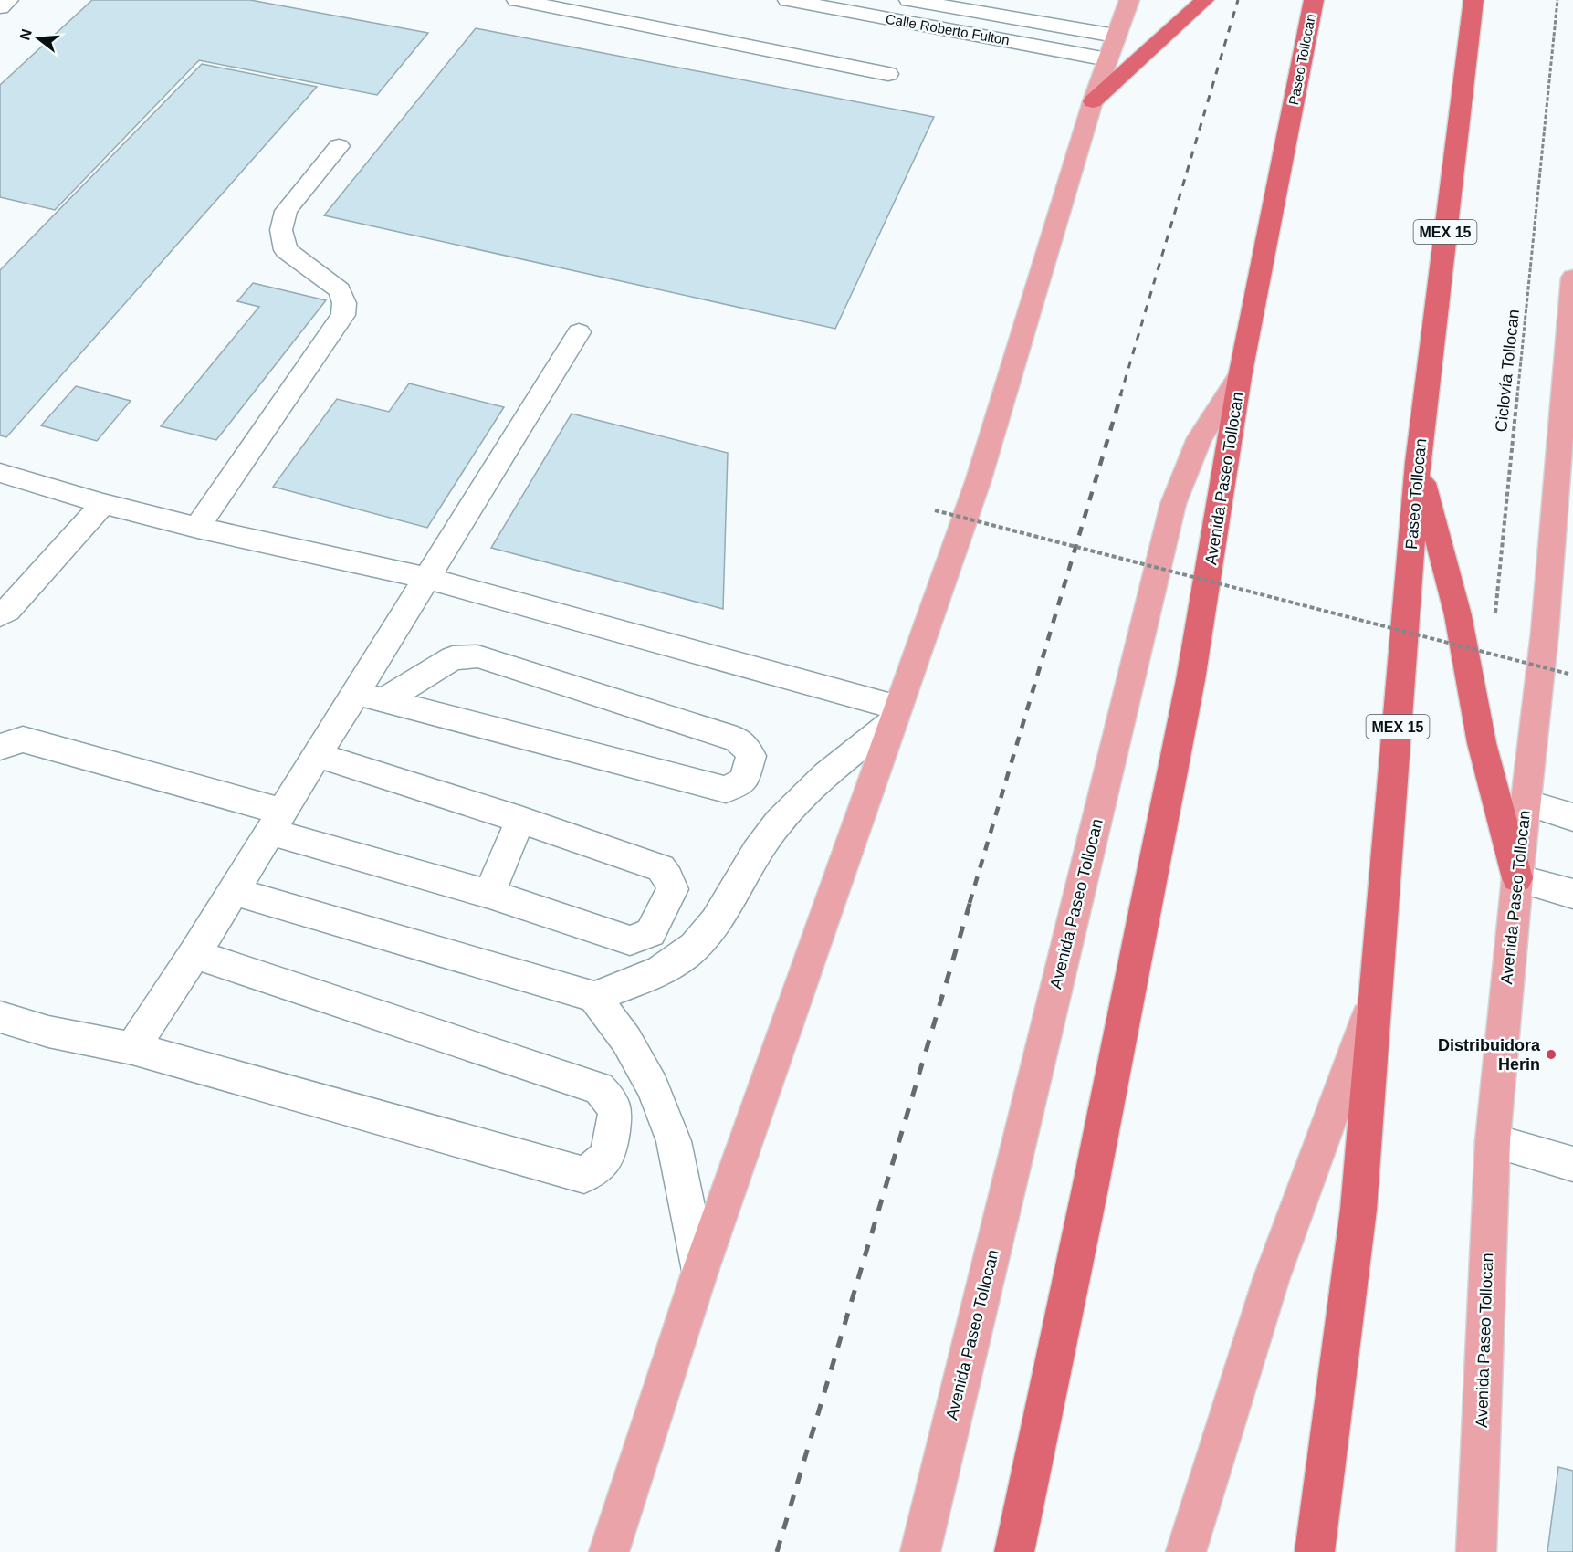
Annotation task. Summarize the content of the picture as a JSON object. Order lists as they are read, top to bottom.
{
  "streets": {
    "highway": ["Paseo Tollocan", "MEX 15", "Avenida Paseo Tollocan"],
    "street": ["Calle Roberto Fulton"],
    "path": ["Ciclovía Tollocan"]
  },
  "crossings": [
    ["Paseo Tollocan", "MEX 15"],
    ["Paseo Tollocan", "Avenida Paseo Tollocan"]
  ],
  "places": ["Distribuidora Herin"],
  "north": "left"
}
